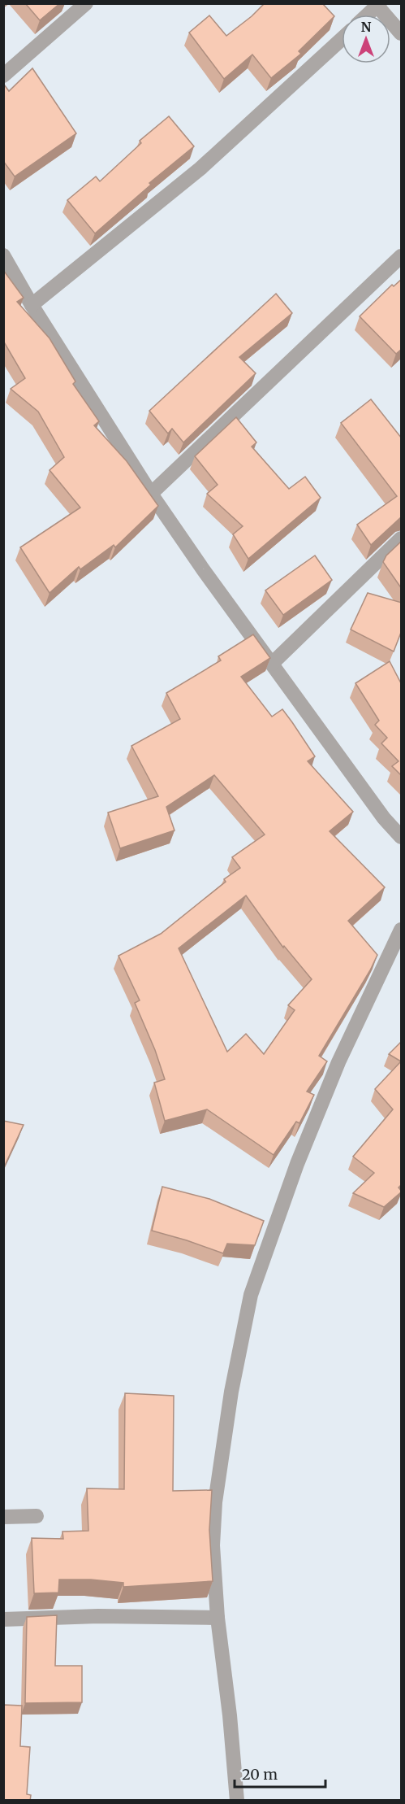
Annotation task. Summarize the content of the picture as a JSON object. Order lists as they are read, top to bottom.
{
  "scale_bar": "20 m",
  "north": "top"
}
